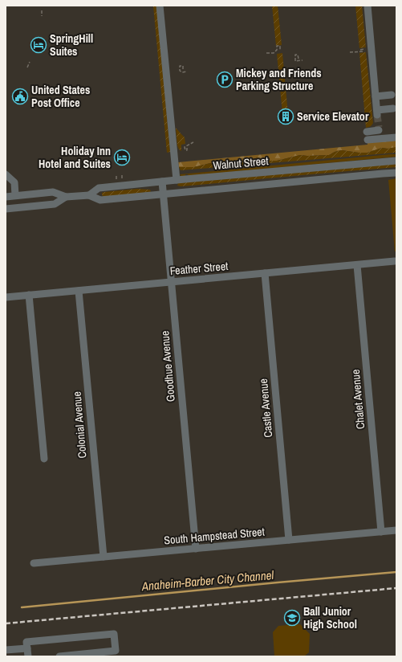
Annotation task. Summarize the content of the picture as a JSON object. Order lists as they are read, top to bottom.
{
  "streets": {
    "street": [
      "Walnut Street",
      "Feather Street",
      "Goodhue Avenue",
      "Chalet Avenue",
      "Castle Avenue",
      "Colonial Avenue",
      "South Hampstead Street"
    ]
  },
  "crossings": [
    ["Walnut Street", "Goodhue Avenue"],
    ["Feather Street", "Goodhue Avenue"],
    ["Feather Street", "Chalet Avenue"],
    ["Feather Street", "Castle Avenue"],
    ["Feather Street", "Colonial Avenue"],
    ["Goodhue Avenue", "South Hampstead Street"],
    ["Chalet Avenue", "South Hampstead Street"],
    ["Castle Avenue", "South Hampstead Street"],
    ["Colonial Avenue", "South Hampstead Street"]
  ],
  "water": ["Anaheim-Barber City Channel"],
  "places": {
    "hotel": ["SpringHill Suites", "Holiday Inn Hotel and Suites"],
    "parking": ["Mickey and Friends Parking Structure"],
    "public building": ["United States Post Office"],
    "building": ["Service Elevator"],
    "school or university": ["Ball Junior High School"]
  }
}
